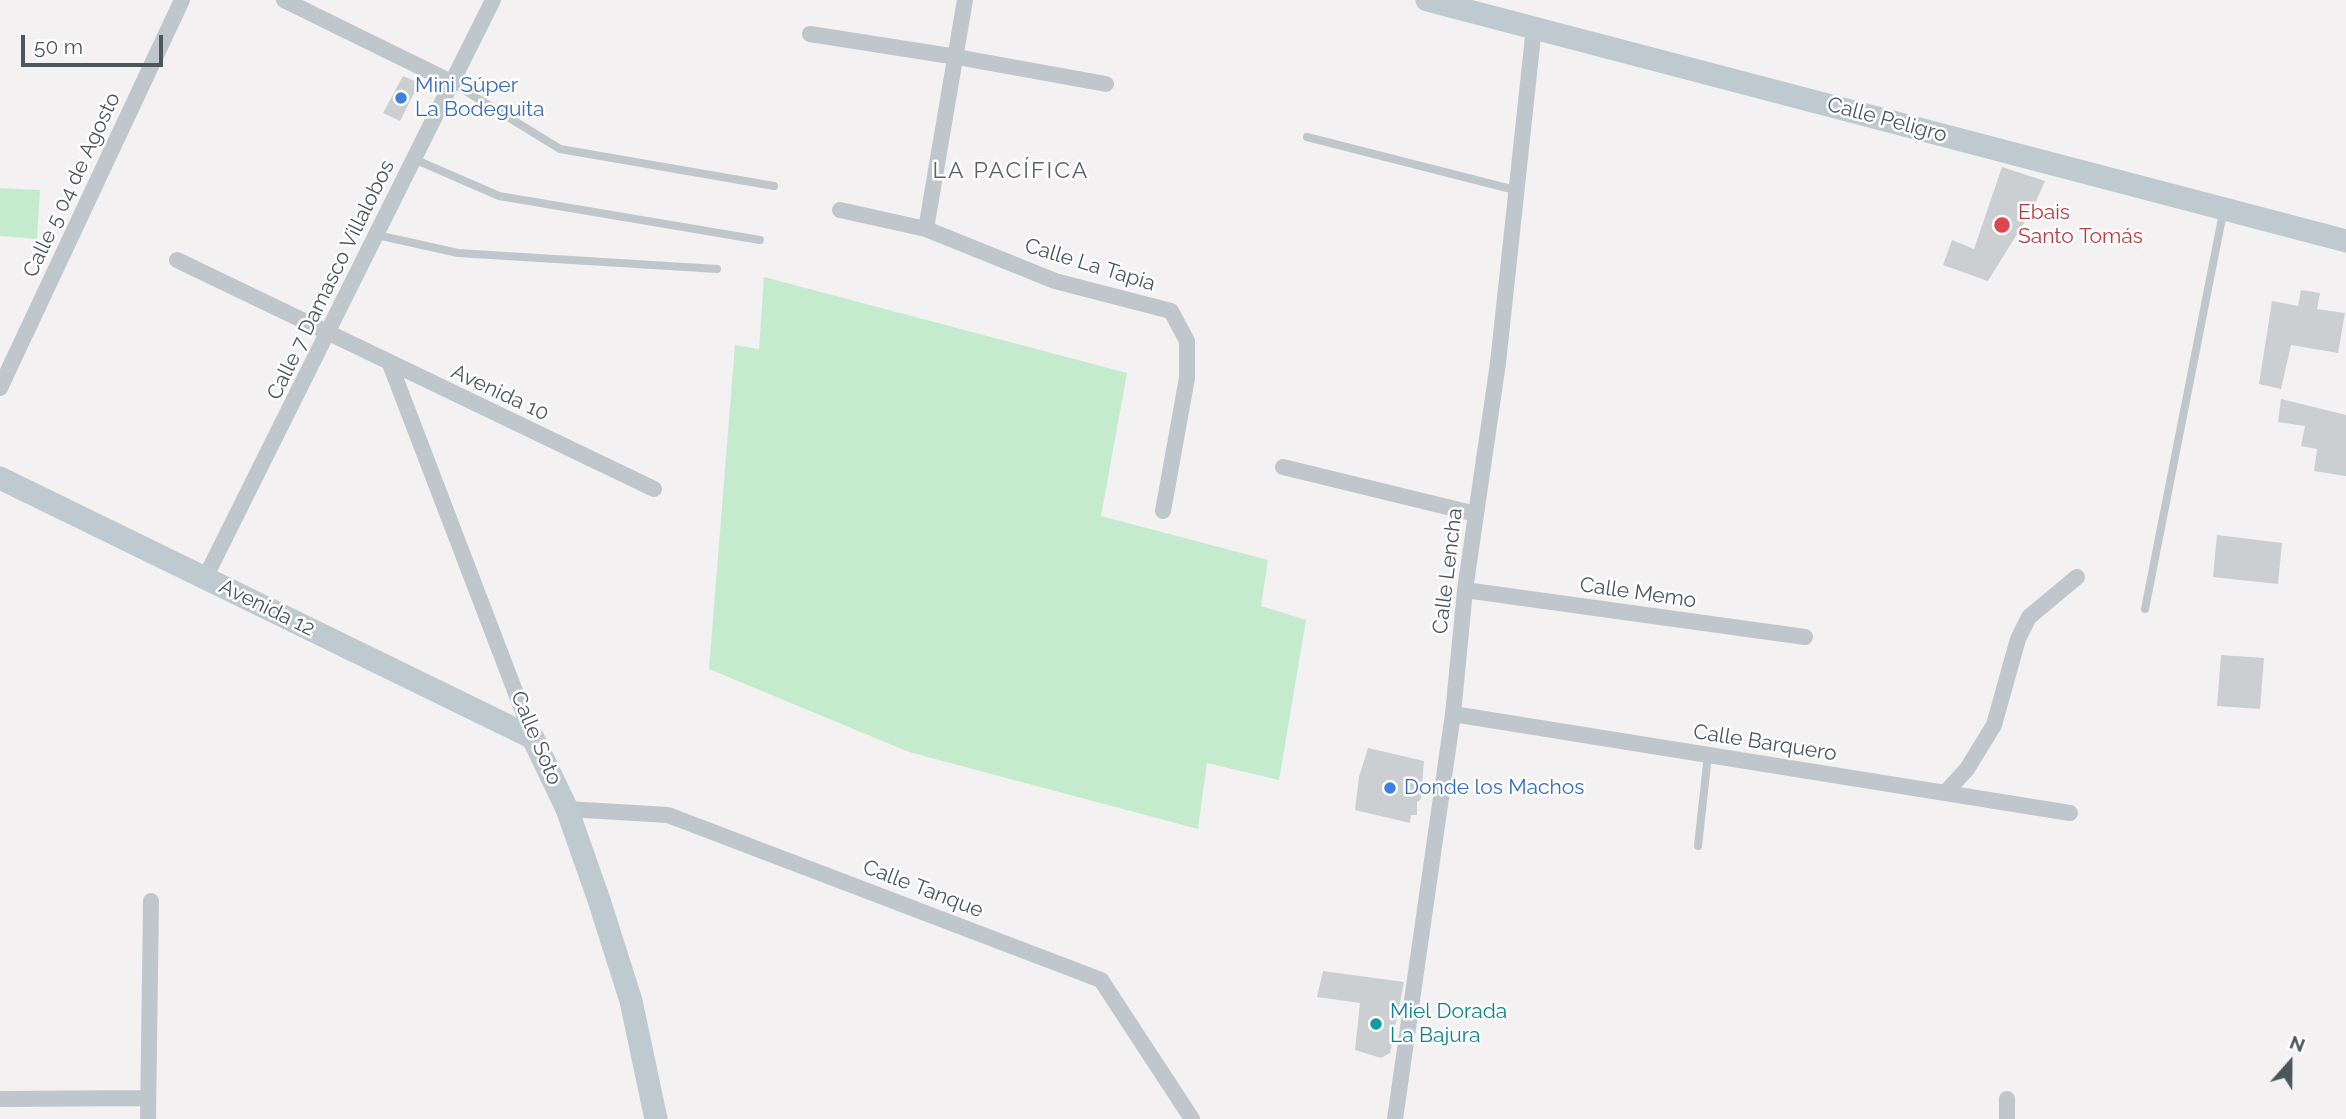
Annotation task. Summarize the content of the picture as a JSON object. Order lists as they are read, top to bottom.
{
  "streets": {
    "street": [
      "Calle Peligro",
      "Calle 5 04 de Agosto",
      "Calle La Tapia",
      "Calle 7 Damasco Villalobos",
      "Avenida 10",
      "Calle Lencha",
      "Calle Memo",
      "Avenida 12",
      "Calle Soto",
      "Calle Barquero",
      "Calle Tanque"
    ]
  },
  "crossings": [
    ["Calle Peligro", "Calle Lencha"],
    ["Calle 7 Damasco Villalobos", "Avenida 10"],
    ["Calle 7 Damasco Villalobos", "Avenida 12"],
    ["Avenida 10", "Calle Soto"],
    ["Calle Lencha", "Calle Memo"],
    ["Calle Lencha", "Calle Barquero"],
    ["Avenida 12", "Calle Soto"],
    ["Calle Soto", "Calle Tanque"]
  ],
  "districts": ["LA PACÍFICA"],
  "places": [
    "Mini Súper La Bodeguita",
    "Ebais Santo Tomás",
    "Donde los Machos",
    "Miel Dorada La Bajura"
  ],
  "scale_bar": "50 m",
  "north": "top"
}
